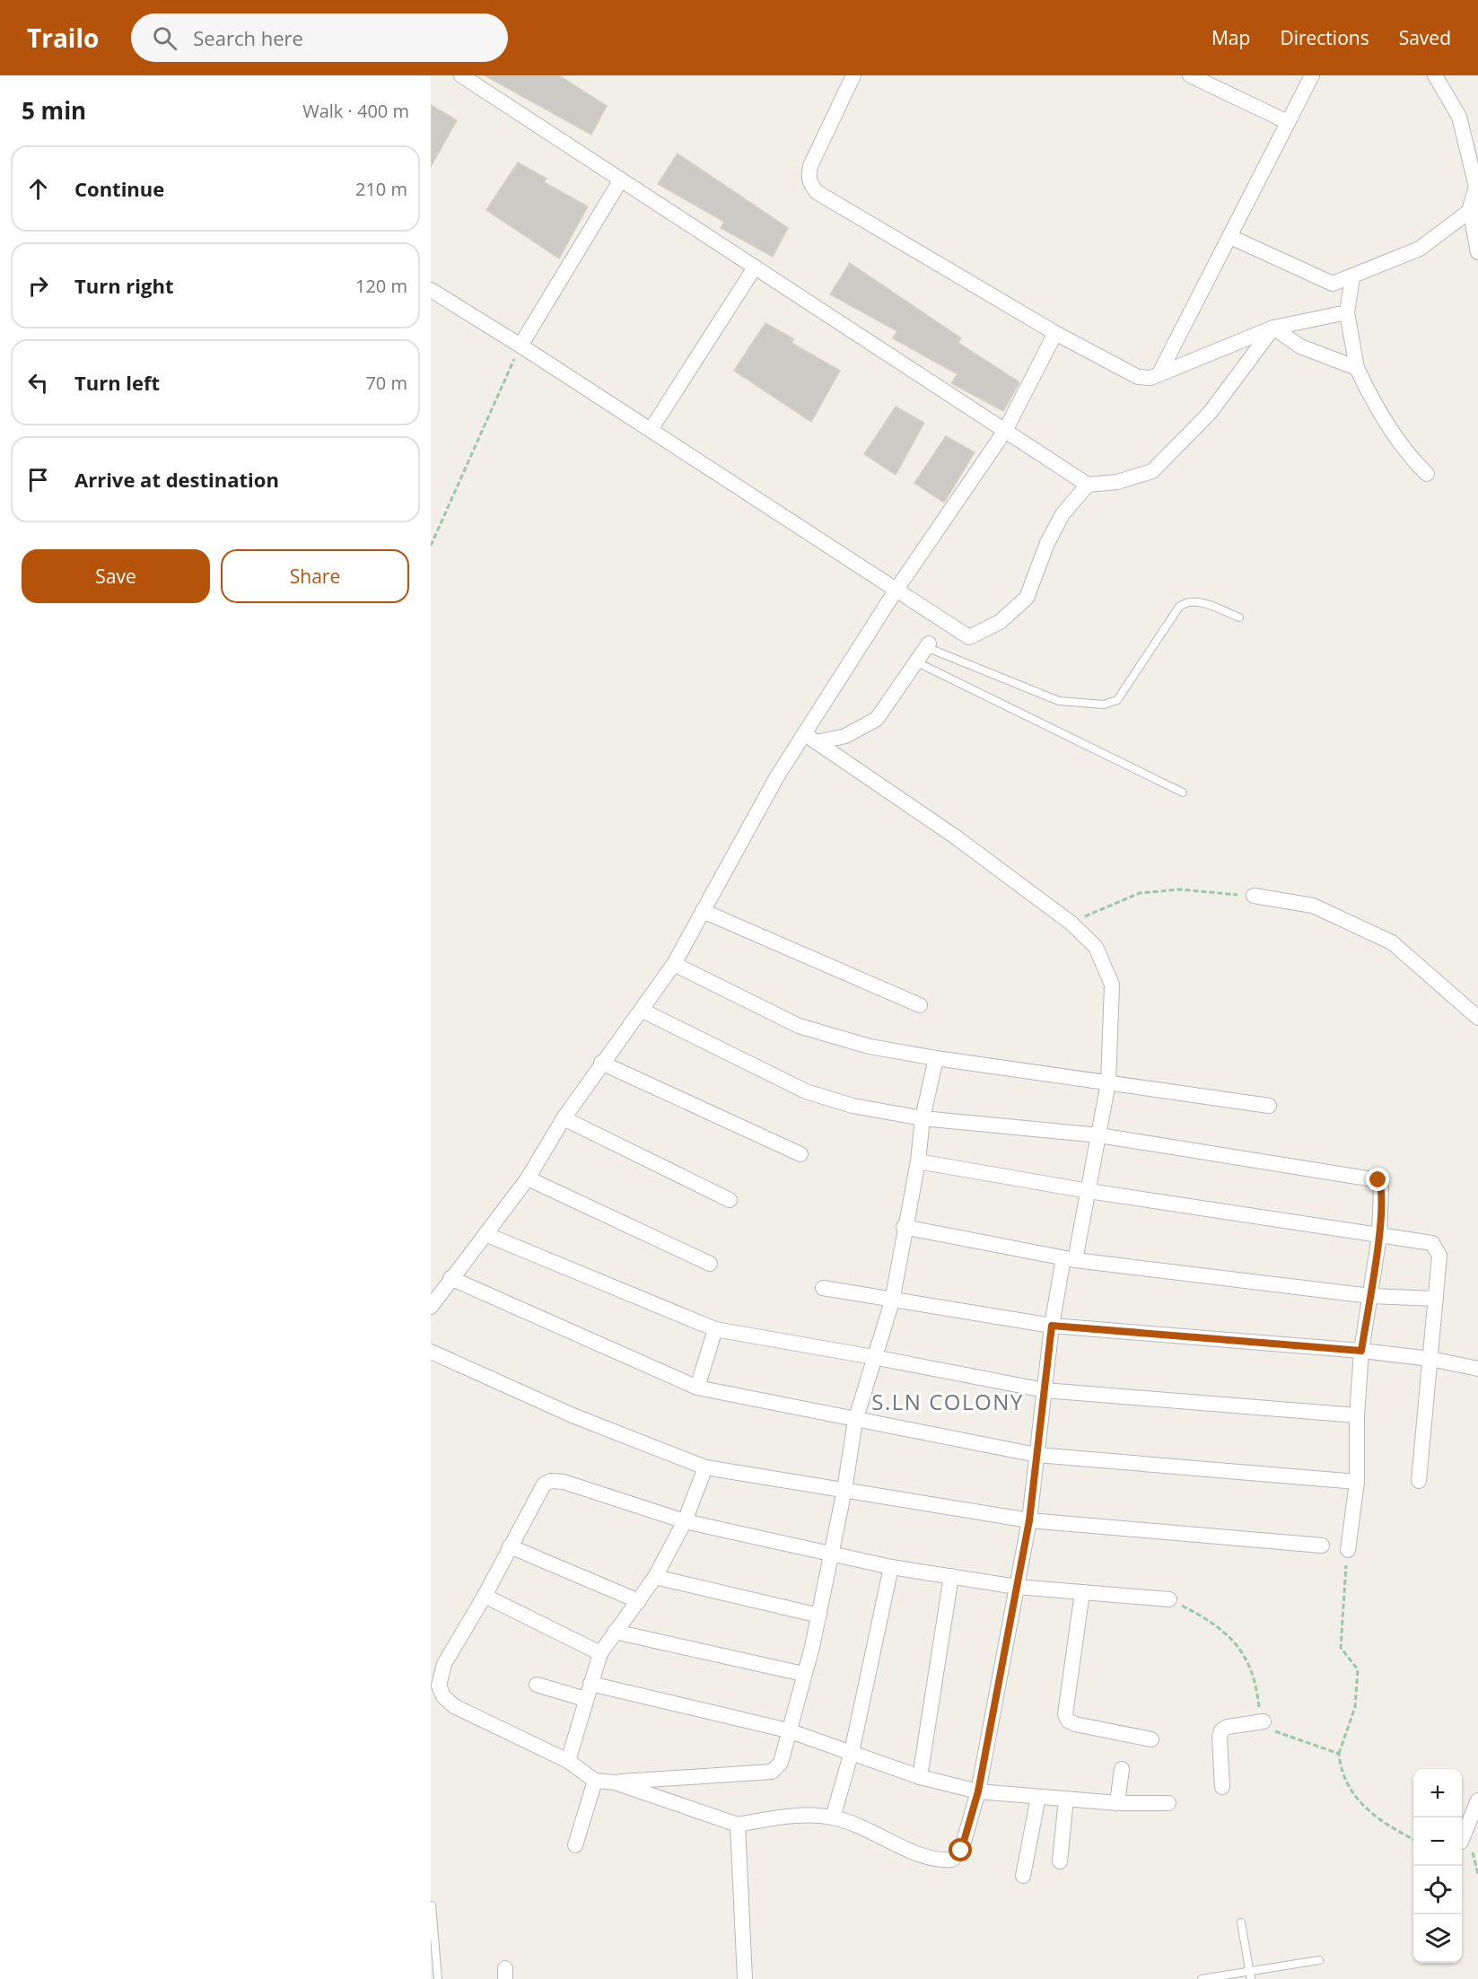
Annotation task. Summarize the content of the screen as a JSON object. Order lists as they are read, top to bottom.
{
  "districts": ["S.LN COLONY"],
  "page": {
    "header": "Trailo",
    "search": "Search here",
    "nav": ["Map", "Directions", "Saved"],
    "heading": ["5 min", "Walk · 400 m"],
    "list": [
      ["Continue", "210 m"],
      ["Turn right", "120 m"],
      ["Turn left", "70 m"],
      "Arrive at destination"
    ],
    "buttons": ["Save", "Share"],
    "map_buttons": ["+", "−"]
  }
}
